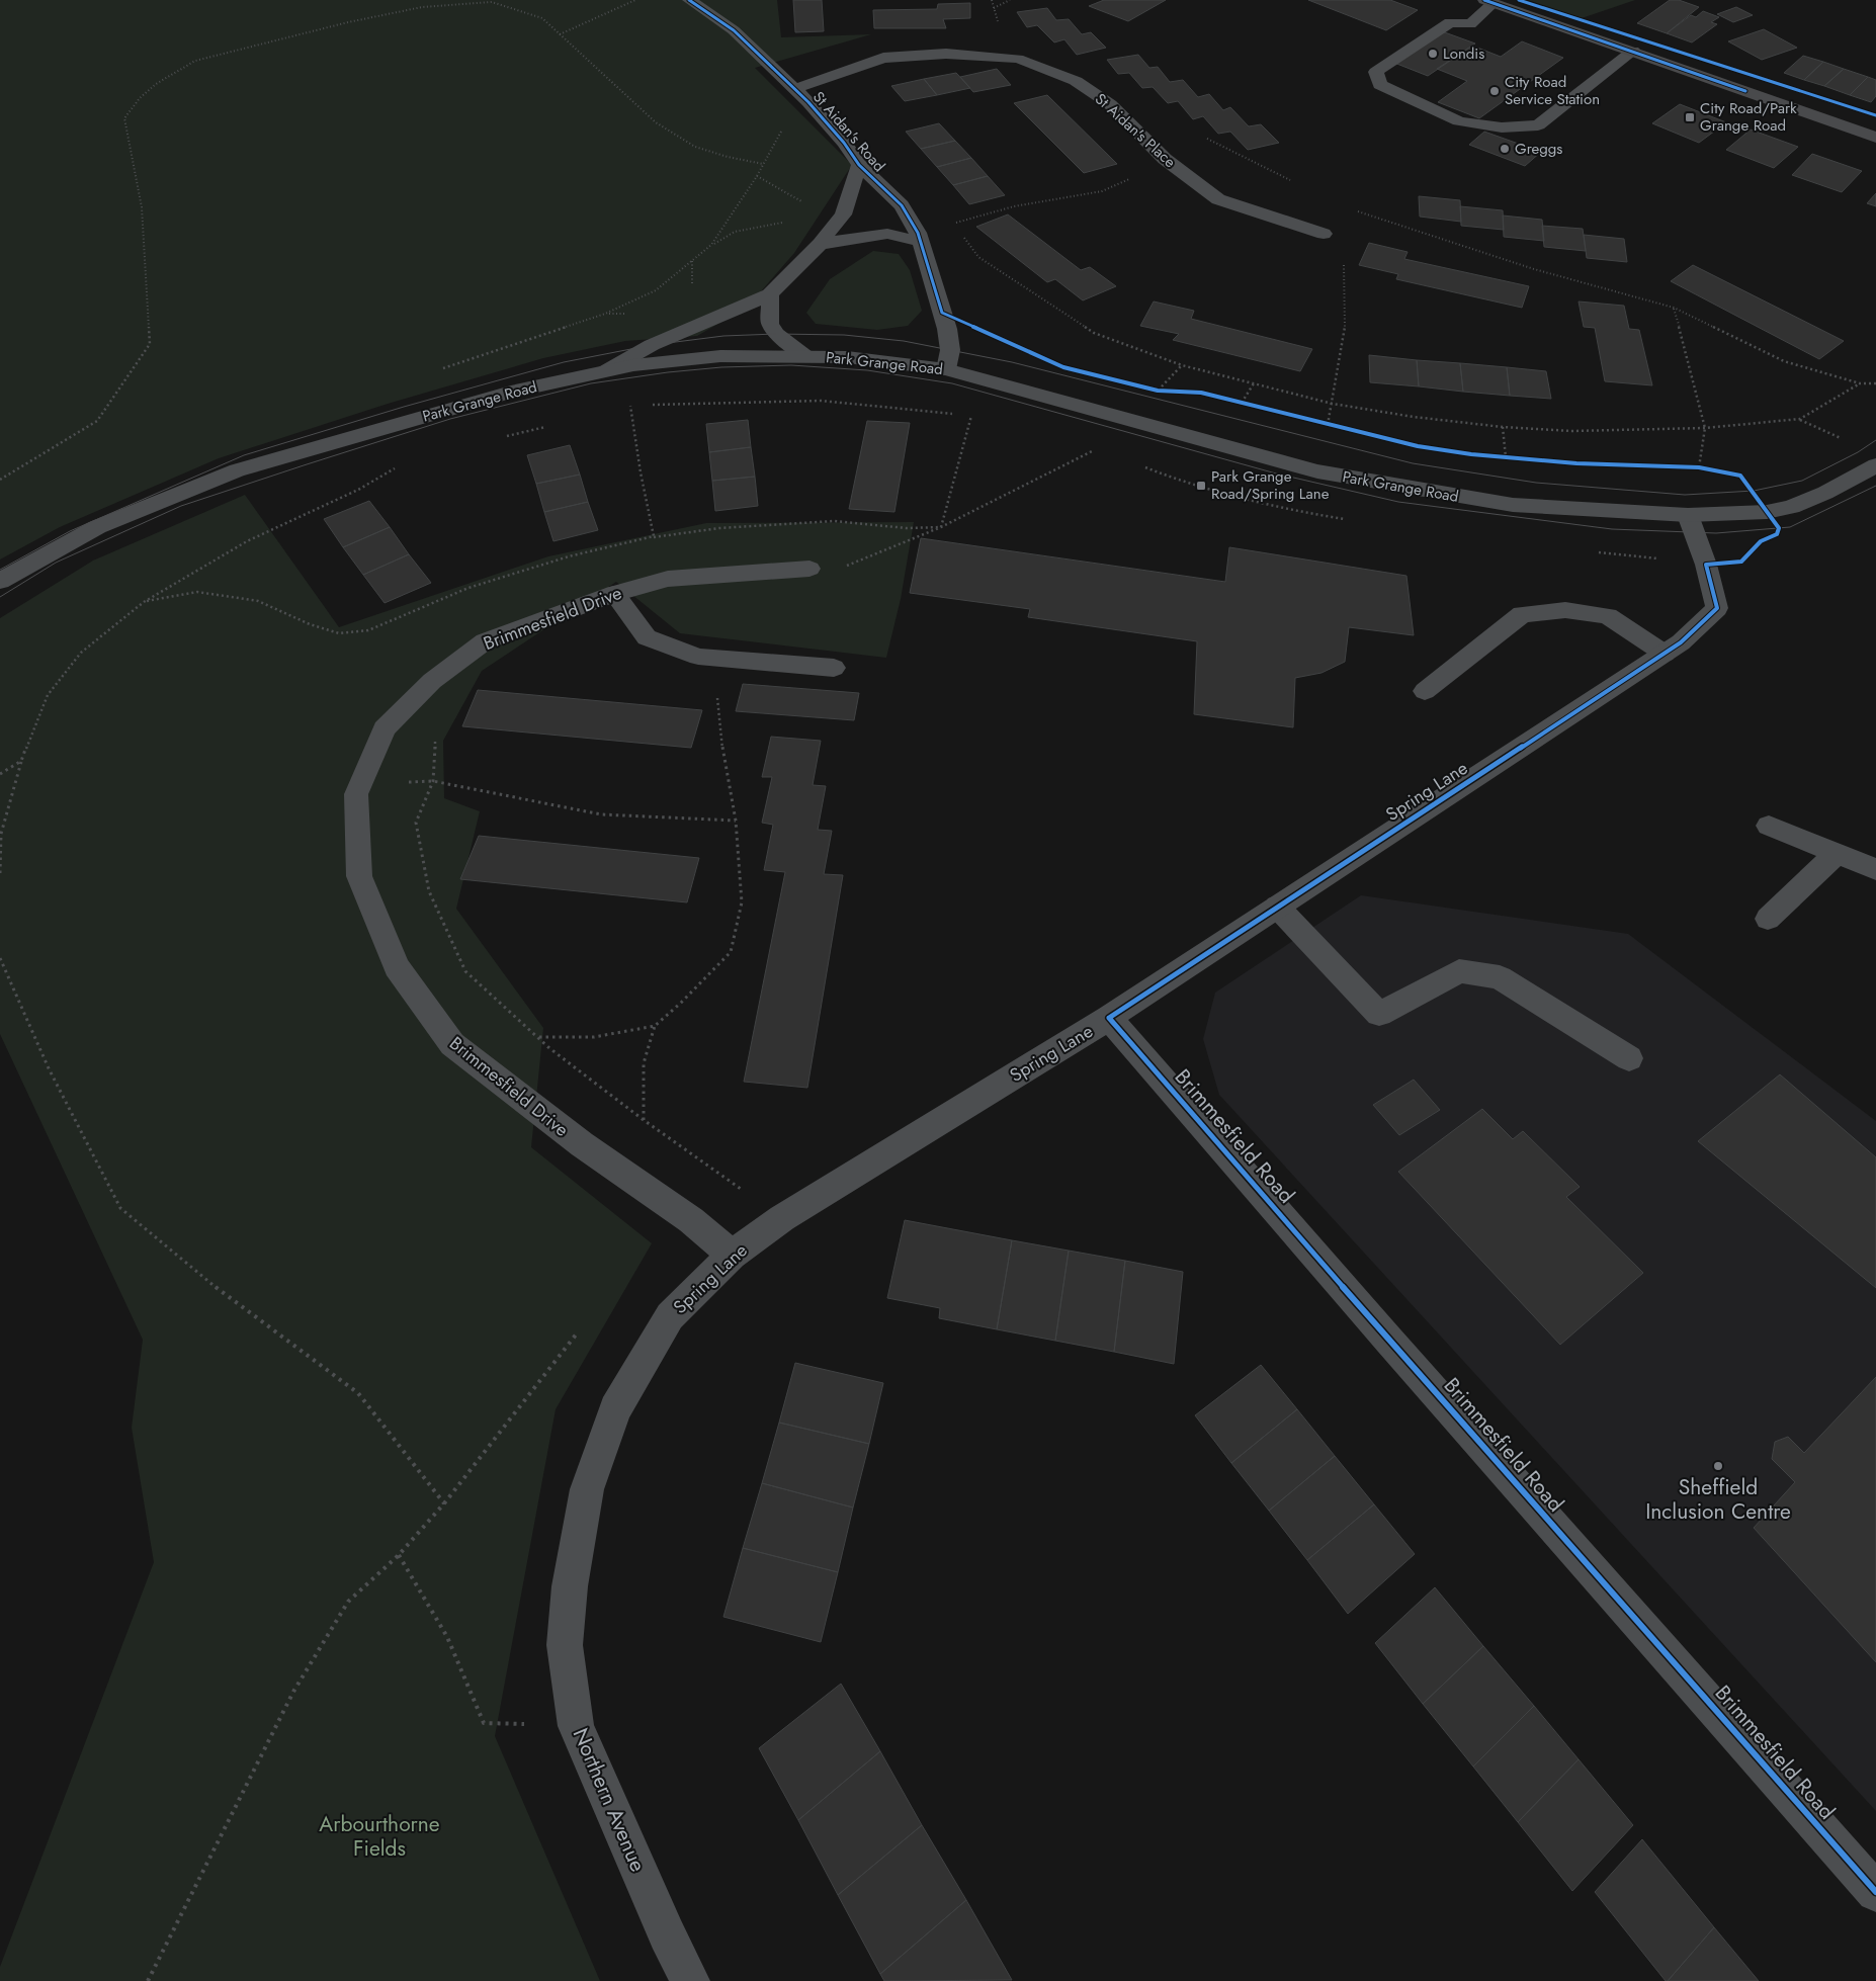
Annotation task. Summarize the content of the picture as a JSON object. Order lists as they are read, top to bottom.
{
  "streets": {
    "street": [
      "St Aidan's Place",
      "St Aidan's Road",
      "Park Grange Road",
      "Brimmesfield Drive",
      "Spring Lane",
      "Brimmesfield Road",
      "Northern Avenue"
    ]
  },
  "crossings": [
    ["St Aidan's Place", "St Aidan's Road"],
    ["St Aidan's Road", "Park Grange Road"],
    ["Park Grange Road", "Spring Lane"],
    ["Brimmesfield Drive", "Spring Lane"],
    ["Spring Lane", "Brimmesfield Road"],
    ["Spring Lane", "Northern Avenue"]
  ],
  "parks": ["Arbourthorne Fields"],
  "places": {
    "other": [
      "Londis",
      "City Road Service Station",
      "Greggs",
      "Sheffield Inclusion Centre"
    ],
    "transit": ["City Road/Park Grange Road", "Park Grange Road/Spring Lane"]
  }
}
